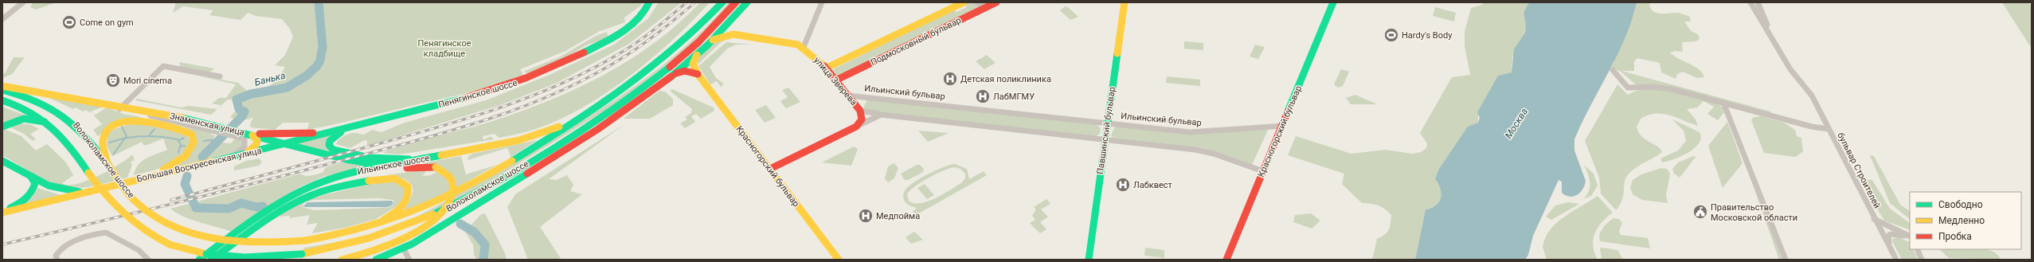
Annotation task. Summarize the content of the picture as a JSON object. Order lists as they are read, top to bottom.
{
  "streets": {
    "main road": [
      "Подмосковный бульвар",
      "улица Зверева",
      "Пенягинское шоссе",
      "Знаменская улица",
      "Павшинский бульвар",
      "Красногорский бульвар",
      "Волоколамское шоссе",
      "Большая Воскресенская улица",
      "Ильинское шоссе"
    ],
    "street": ["Ильинский бульвар", "бульвар Строителей"]
  },
  "crossings": [
    ["Подмосковный бульвар", "улица Зверева"],
    ["улица Зверева", "Ильинский бульвар"],
    ["Ильинский бульвар", "Павшинский бульвар"],
    ["Ильинский бульвар", "Красногорский бульвар"],
    ["Пенягинское шоссе", "Знаменская улица"],
    ["Пенягинское шоссе", "Большая Воскресенская улица"],
    ["Знаменская улица", "Большая Воскресенская улица"],
    ["Волоколамское шоссе", "Ильинское шоссе"]
  ],
  "water": ["Банька", "Москва"],
  "parks": ["Пенягинское кладбище"],
  "places": {
    "sports": ["Come on gym", "Hardy's Body"],
    "hospital": [
      "Детская поликлиника",
      "ЛабМГМУ",
      "Лабквест",
      "Медпойма"
    ],
    "theatre": ["Mori cinema"],
    "public building": ["Правительство Московской области"]
  },
  "legend": ["Свободно", "Медленно", "Пробка"]
}
